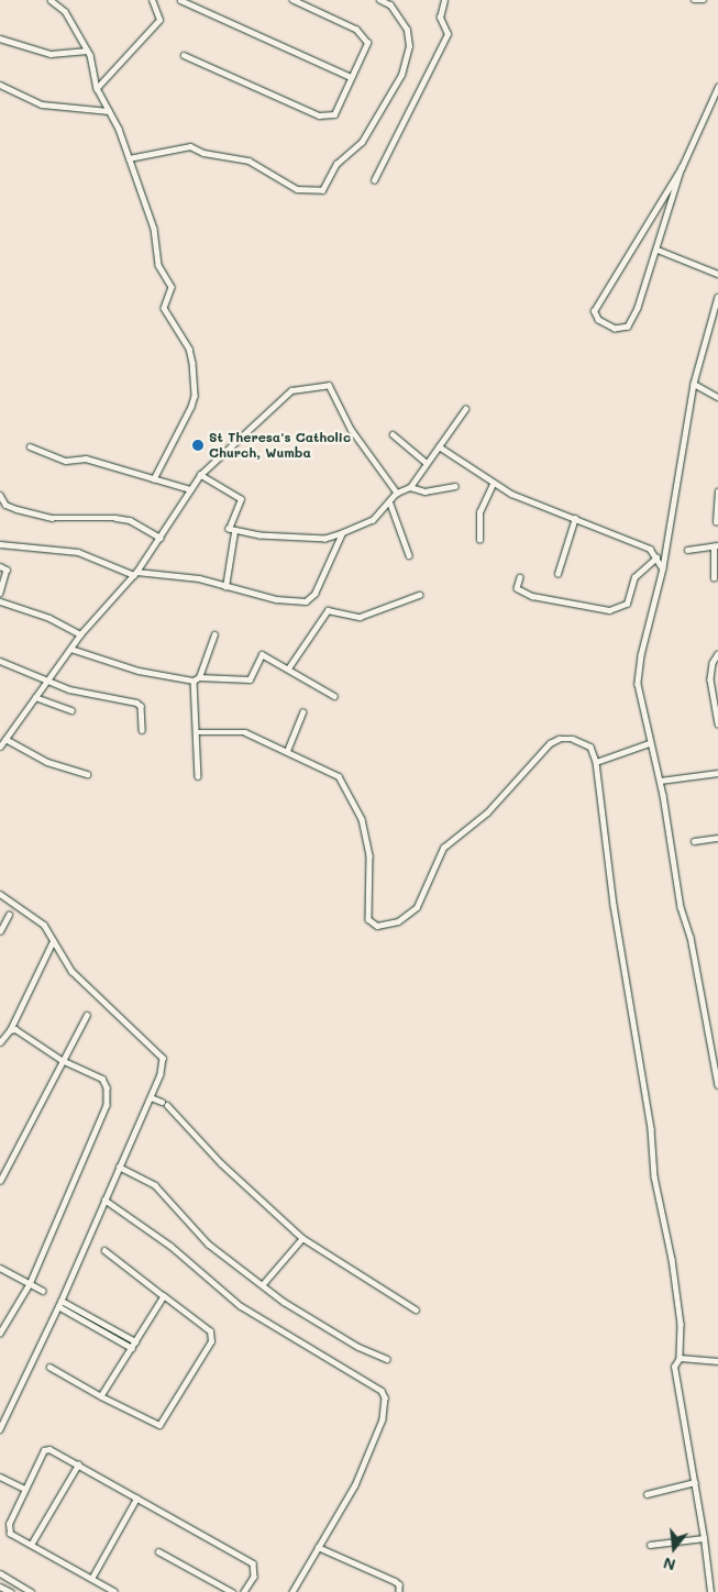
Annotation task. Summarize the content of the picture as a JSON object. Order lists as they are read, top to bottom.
{
  "places": ["St Theresa's Catholic Church, Wumba"],
  "north": "bottom"
}
